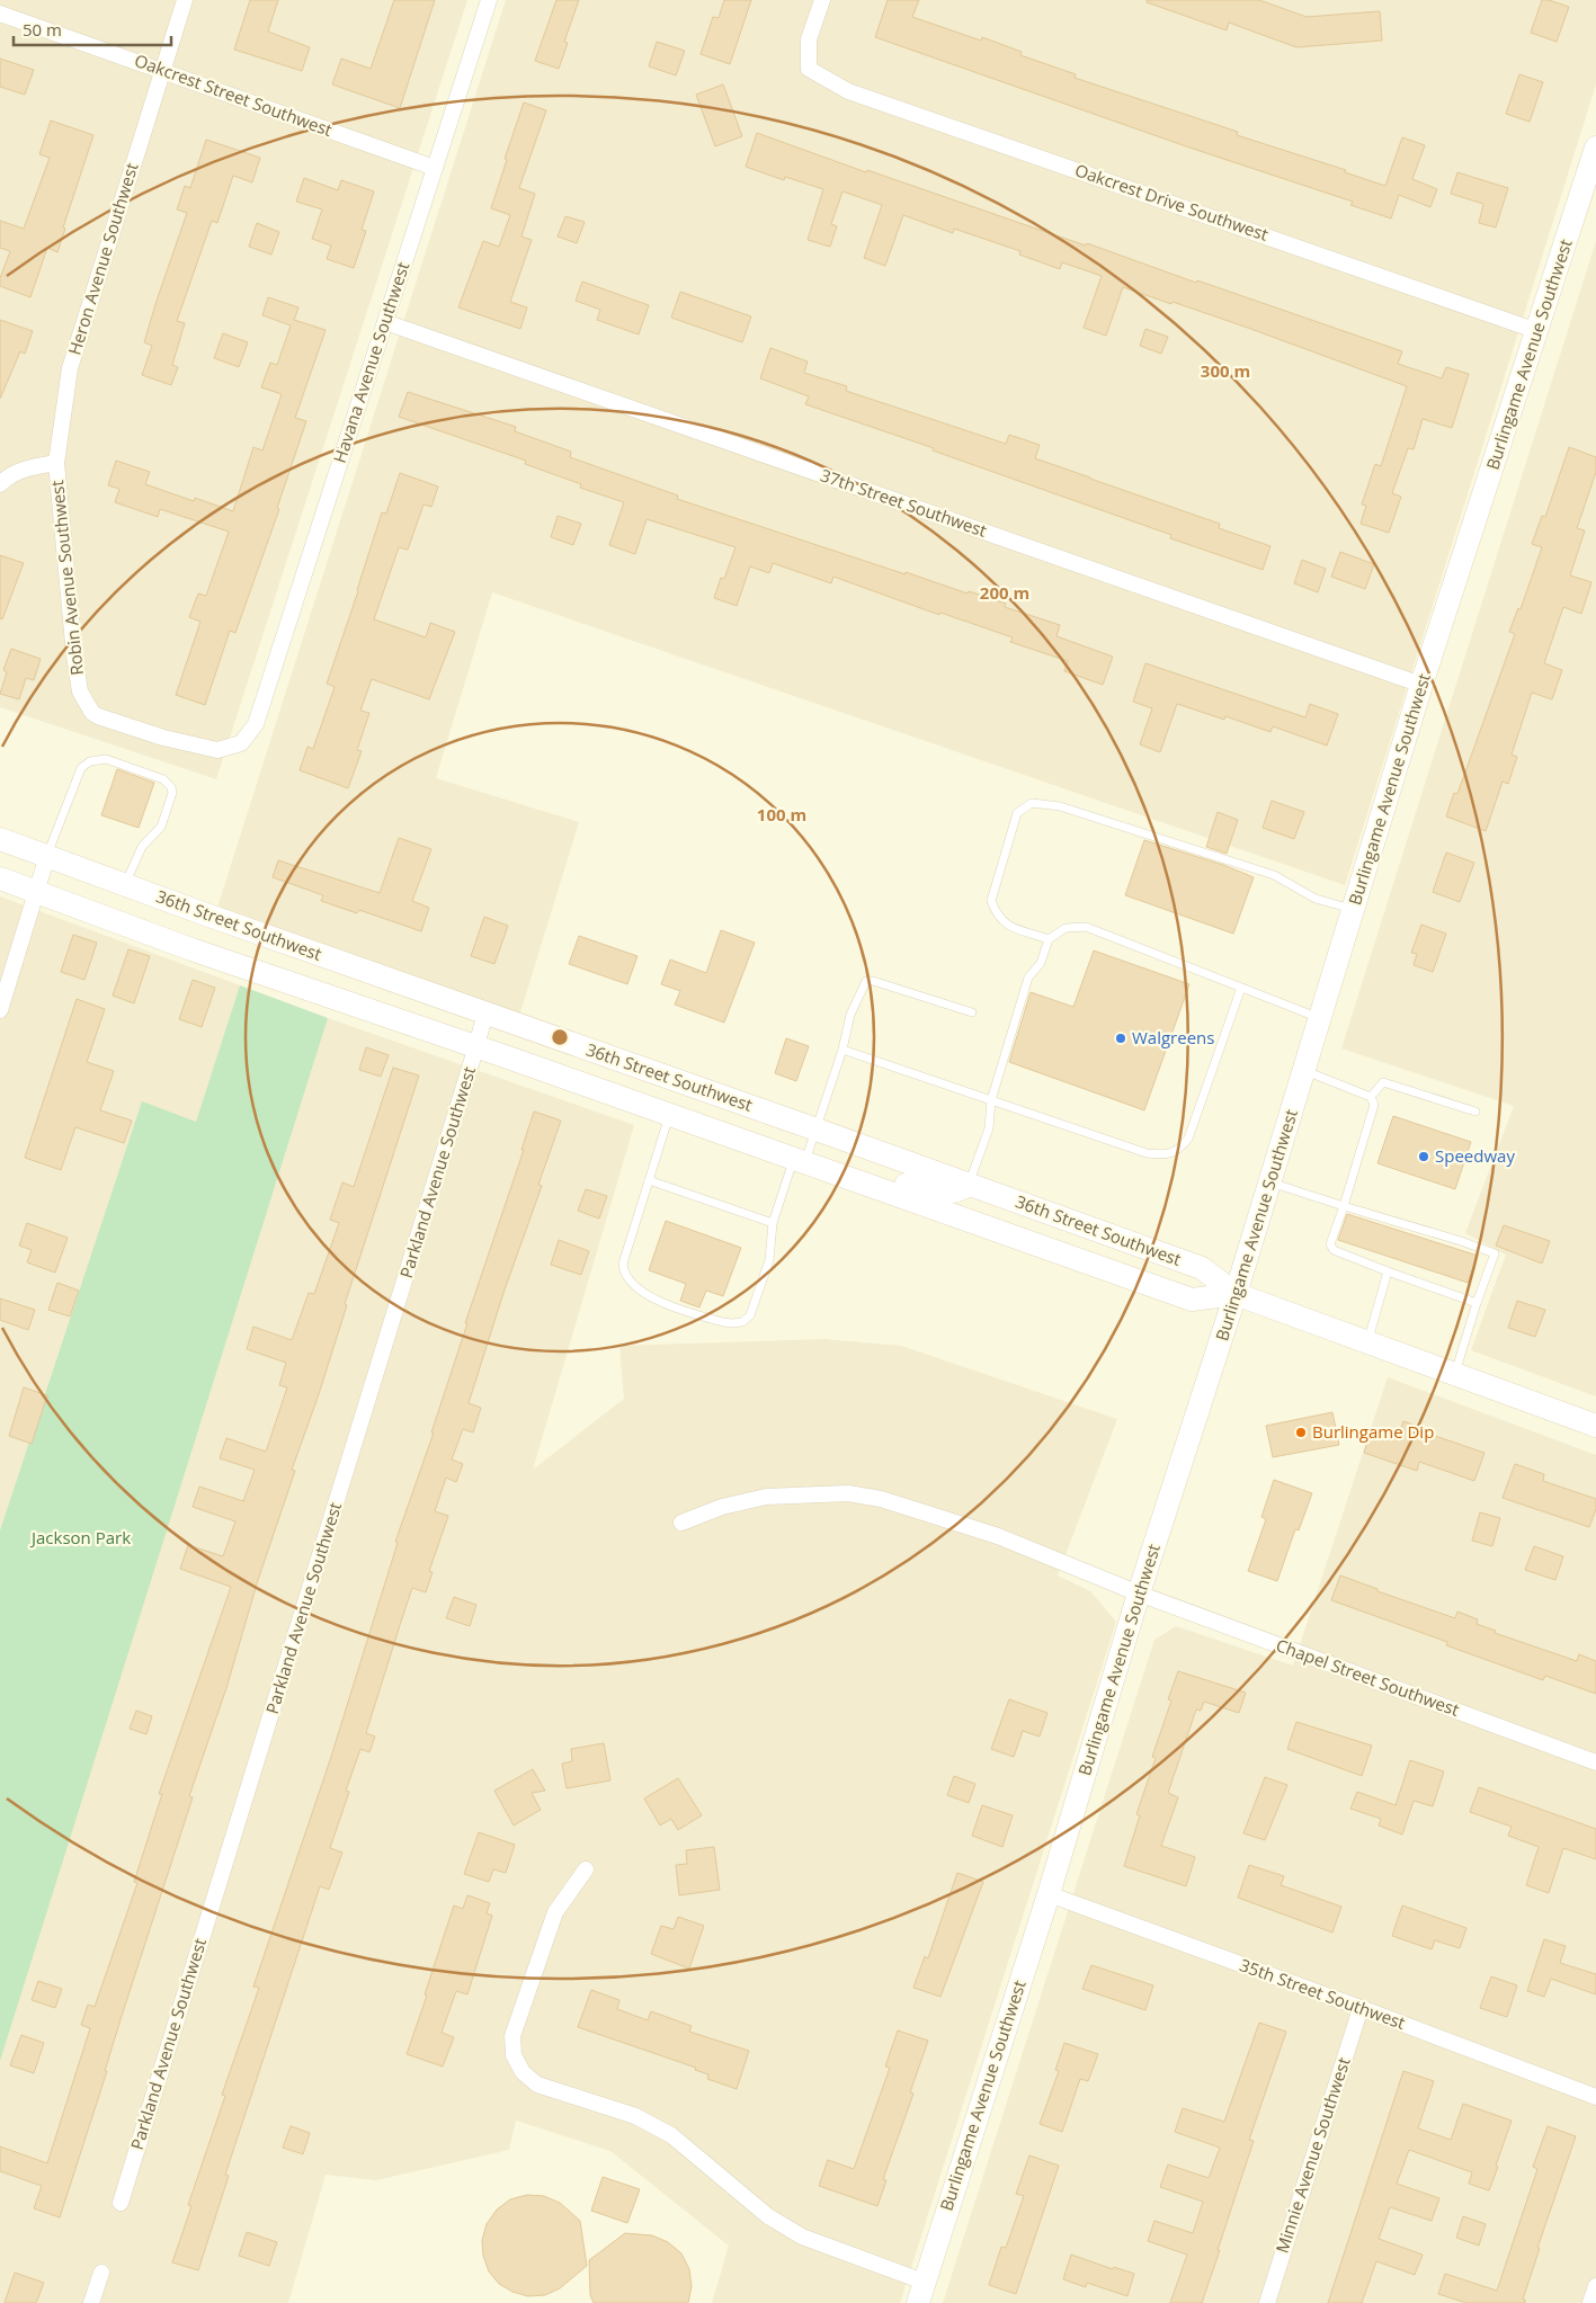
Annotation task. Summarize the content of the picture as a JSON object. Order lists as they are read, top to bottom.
{
  "streets": {
    "street": [
      "Oakcrest Street Southwest",
      "Oakcrest Drive Southwest",
      "Heron Avenue Southwest",
      "Burlingame Avenue Southwest",
      "Havana Avenue Southwest",
      "37th Street Southwest",
      "Robin Avenue Southwest",
      "36th Street Southwest",
      "Parkland Avenue Southwest",
      "Chapel Street Southwest",
      "35th Street Southwest",
      "Minnie Avenue Southwest"
    ]
  },
  "crossings": [
    ["Oakcrest Street Southwest", "Heron Avenue Southwest"],
    ["Oakcrest Street Southwest", "Havana Avenue Southwest"],
    ["Oakcrest Drive Southwest", "Burlingame Avenue Southwest"],
    ["Heron Avenue Southwest", "Robin Avenue Southwest"],
    ["Burlingame Avenue Southwest", "37th Street Southwest"],
    ["Burlingame Avenue Southwest", "36th Street Southwest"],
    ["Burlingame Avenue Southwest", "Chapel Street Southwest"],
    ["Burlingame Avenue Southwest", "35th Street Southwest"],
    ["Havana Avenue Southwest", "37th Street Southwest"],
    ["Havana Avenue Southwest", "Robin Avenue Southwest"],
    ["36th Street Southwest", "Parkland Avenue Southwest"],
    ["35th Street Southwest", "Minnie Avenue Southwest"]
  ],
  "parks": ["Jackson Park"],
  "places": ["Walgreens", "Speedway", "Burlingame Dip"],
  "scale_bar": "50 m",
  "rings": ["300 m", "200 m", "100 m"]
}
